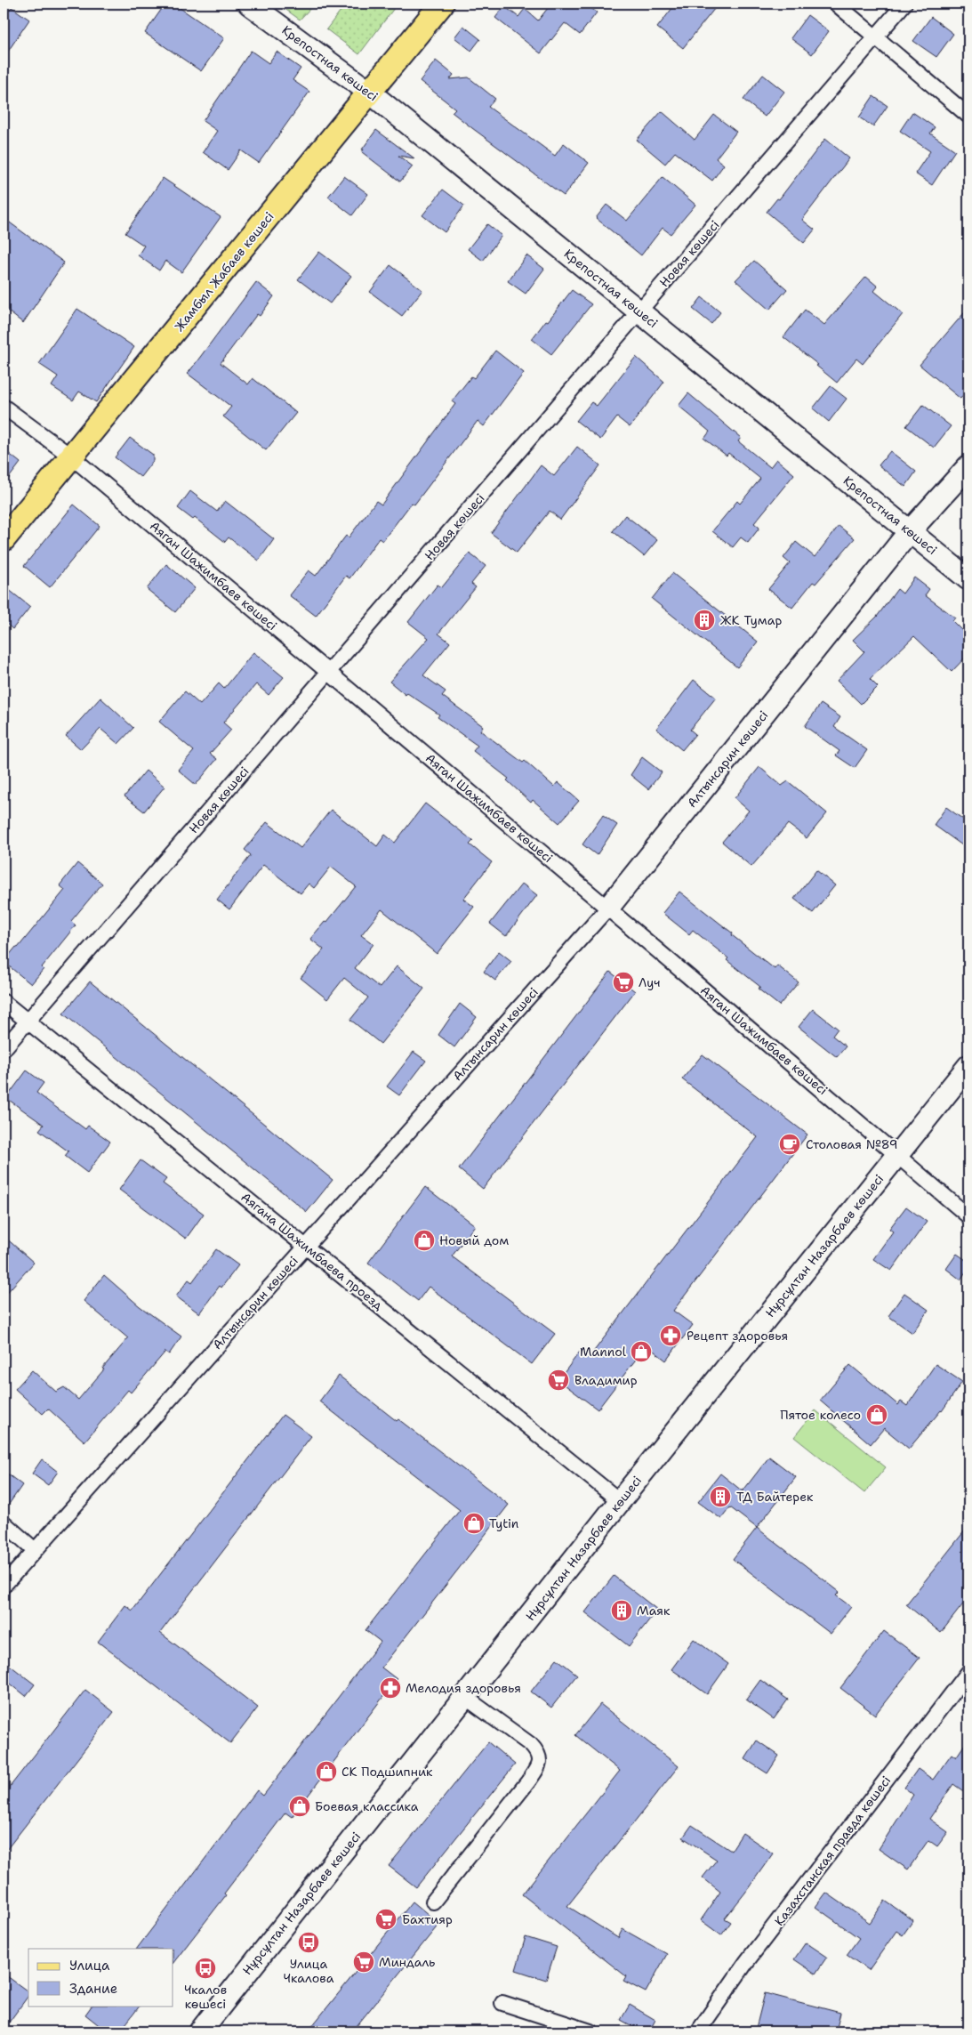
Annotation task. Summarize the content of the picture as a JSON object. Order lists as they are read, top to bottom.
{
  "streets": {
    "main road": ["Жамбыл Жабаев көшесі"],
    "street": [
      "Крепостная көшесі",
      "Новая көшесі",
      "Аяган Шажимбаев көшесі",
      "Алтынсарин көшесі",
      "Нұрсұлтан Назарбаев көшесі",
      "Аягана Шажимбаева проезд",
      "Казахстанская правда көшесі"
    ]
  },
  "crossings": [
    ["Крепостная көшесі", "Новая көшесі"],
    ["Крепостная көшесі", "Жамбыл Жабаев көшесі"],
    ["Крепостная көшесі", "Алтынсарин көшесі"],
    ["Новая көшесі", "Аяган Шажимбаев көшесі"],
    ["Новая көшесі", "Аягана Шажимбаева проезд"],
    ["Жамбыл Жабаев көшесі", "Аяган Шажимбаев көшесі"],
    ["Аяган Шажимбаев көшесі", "Алтынсарин көшесі"],
    ["Аяган Шажимбаев көшесі", "Нұрсұлтан Назарбаев көшесі"],
    ["Алтынсарин көшесі", "Аягана Шажимбаева проезд"],
    ["Нұрсұлтан Назарбаев көшесі", "Аягана Шажимбаева проезд"]
  ],
  "places": {
    "building": ["ЖК Тумар", "ТД Байтерек", "Маяк"],
    "supermarket": [
      "Луч",
      "Владимир",
      "Бахтияр",
      "Миндаль"
    ],
    "cafe": ["Столовая №89"],
    "shop": [
      "Новый дом",
      "Mannol",
      "Пятое колесо",
      "Tytin",
      "СК Подшипник",
      "Боевая классика"
    ],
    "pharmacy": ["Рецепт здоровья", "Мелодия здоровья"],
    "bus stop": ["Улица Чкалова", "Чкалов көшесі"]
  },
  "legend": ["Улица", "Здание"]
}
